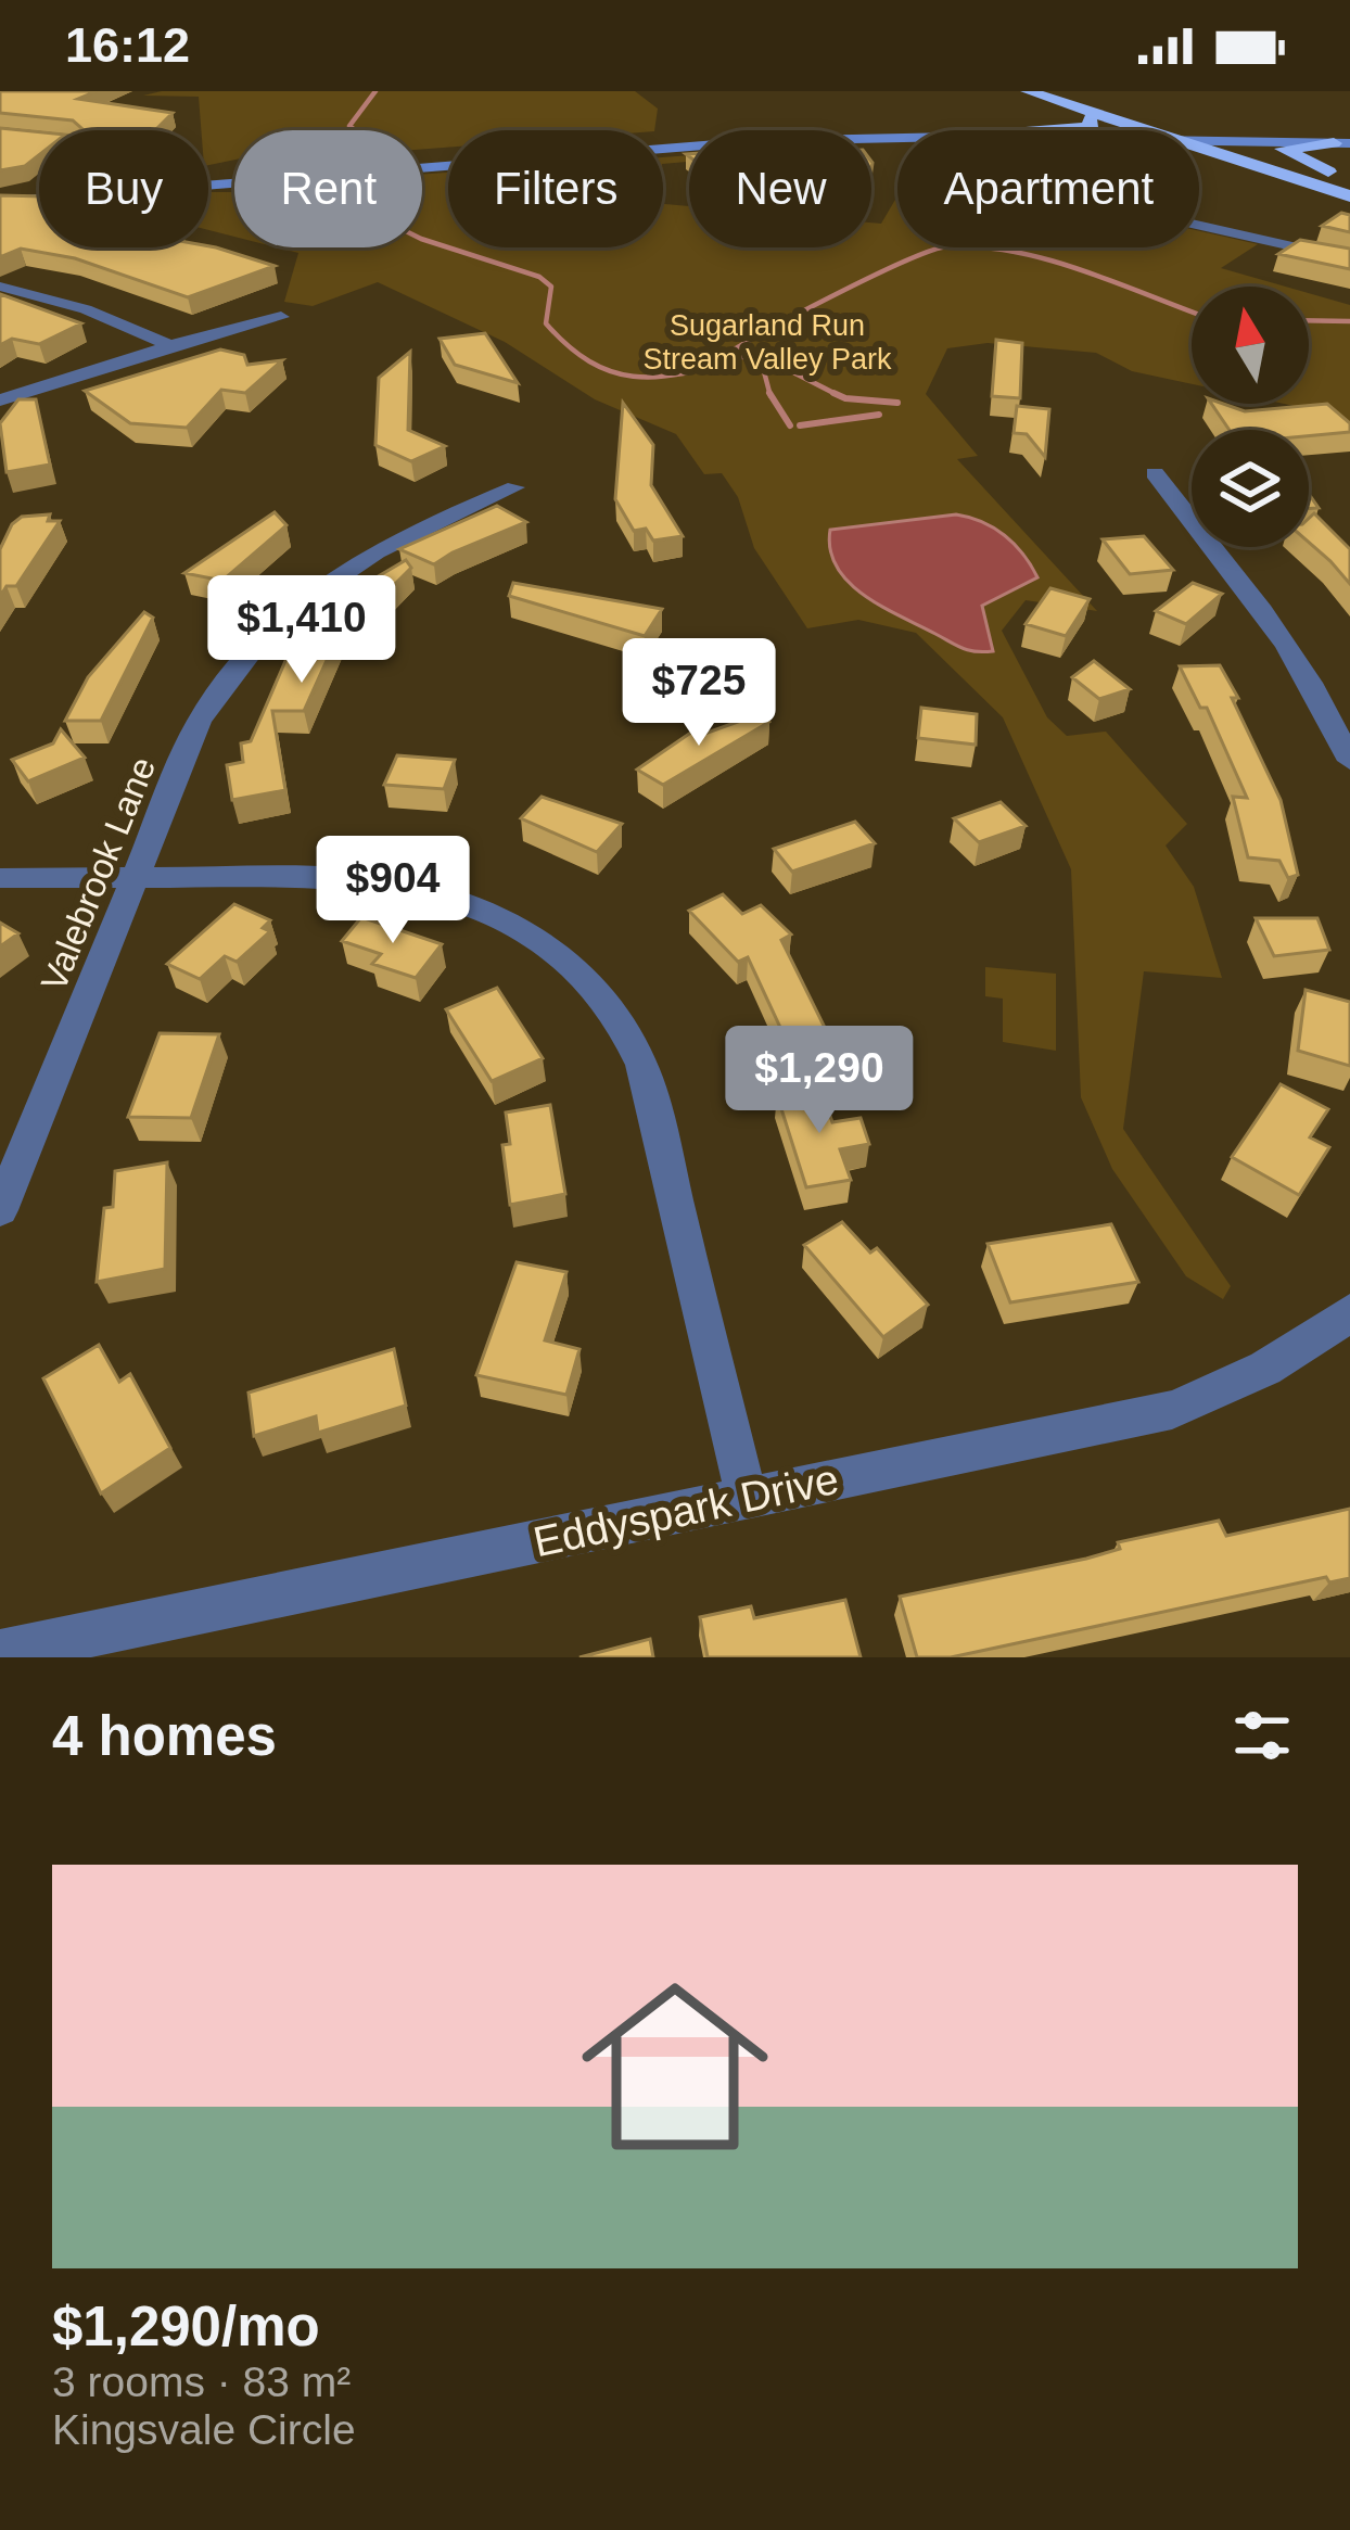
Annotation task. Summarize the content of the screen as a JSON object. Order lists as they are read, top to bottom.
{
  "streets": {
    "street": ["Valebrook Lane", "Eddyspark Drive"]
  },
  "parks": ["Sugarland Run Stream Valley Park"],
  "north": "top",
  "page": {
    "status": "16:12",
    "chip": [
      "Buy",
      "Rent",
      "Filters",
      "New",
      "Apartment"
    ],
    "price": [
      "$1,410",
      "$725",
      "$904",
      "$1,290"
    ],
    "heading": "4 homes",
    "list": [
      {
        "name": "$1,290/mo",
        "note": "3 rooms · 83 m² · Kingsvale Circle"
      }
    ]
  }
}
